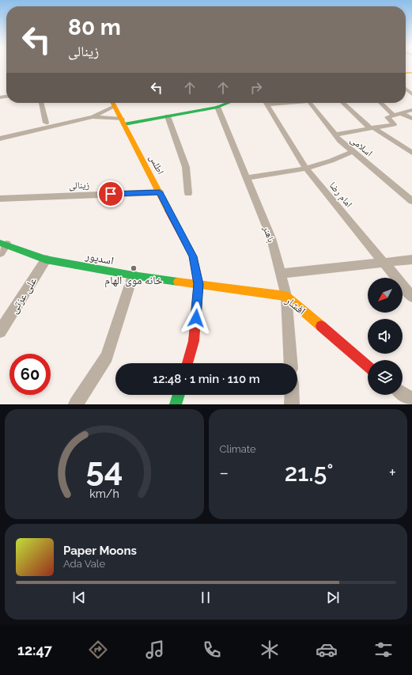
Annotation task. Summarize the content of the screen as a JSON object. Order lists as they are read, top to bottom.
{
  "streets": {
    "main road": ["اطلس", "اسدپور", "افشار"],
    "street": [
      "اسلامی",
      "زینالی",
      "امام رضا",
      "باهنر",
      "علی عزتی"
    ]
  },
  "crossings": [
    ["اطلس", "زینالی"],
    ["اطلس", "اسدپور"],
    ["اطلس", "افشار"],
    ["باهنر", "افشار"],
    ["اسدپور", "علی عزتی"],
    ["اسدپور", "افشار"]
  ],
  "places": ["خانه موی الهام"],
  "north": "bottom left",
  "page": {
    "turn": ["80 m", "زینالی"],
    "limit": "60",
    "trip": "12:48 · 1 min · 110 m",
    "tile": "Climate",
    "heat": ["−", "21.5°", "+"],
    "song": ["Paper Moons", "Ada Vale"],
    "tabs": "12:47",
    "gauge": ["54", "km/h"]
  }
}
